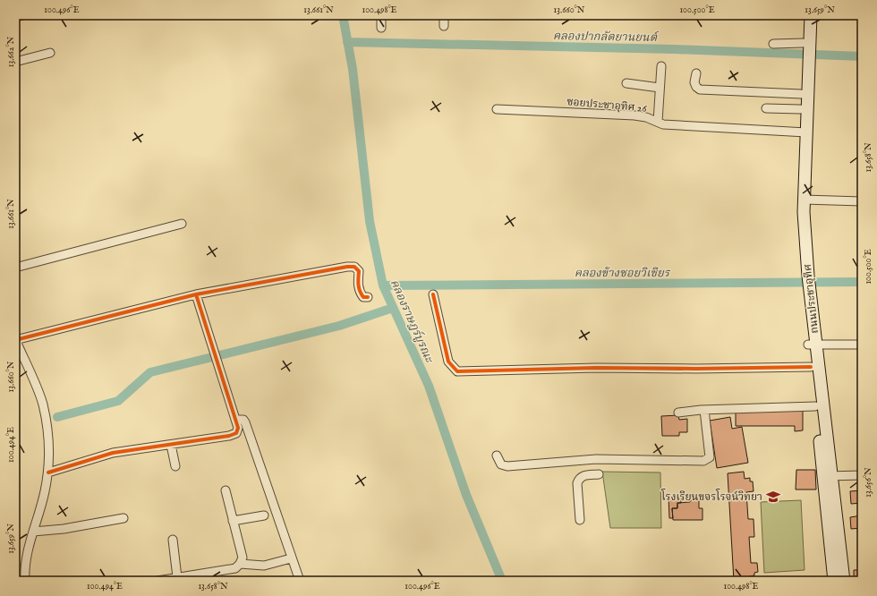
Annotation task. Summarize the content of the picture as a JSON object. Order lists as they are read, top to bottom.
{
  "streets": {
    "main road": ["ถนนประชาอุทิศ"],
    "street": ["ซอยประชาอุทิศ 26"]
  },
  "crossings": [
    ["ซอยประชาอุทิศ 26", "ถนนประชาอุทิศ"]
  ],
  "water": ["คลองปากลัดยานยนต์", "คลองข้างซอยวิเชียร", "คลองราษฎร์บูรณะ"],
  "places": {
    "school or university": ["โรงเรียนขจรโรจน์วิทยา"]
  },
  "coordinates": [
    "100.496°E",
    "13.661°N",
    "100.498°E",
    "13.660°N",
    "100.500°E",
    "13.659°N",
    "13.662°N",
    "13.658°N",
    "100.494°E",
    "13.656°N"
  ]
}
